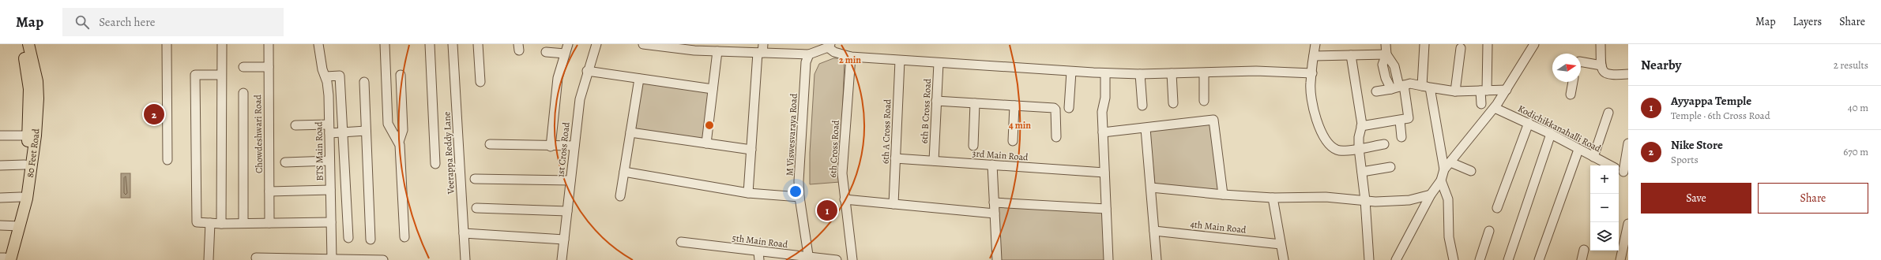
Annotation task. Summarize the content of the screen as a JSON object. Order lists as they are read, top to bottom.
{
  "streets": {
    "main road": ["80 Feet Road"],
    "street": [
      "6th B Cross Road",
      "Kodichikkanahalli Road",
      "6th A Cross Road",
      "Chowdeshwari Road",
      "M Viswesvaraya Road",
      "6th Cross Road",
      "1st Cross Road",
      "BTS Main Road",
      "Veerappa Reddy Lane",
      "3rd Main Road",
      "4th Main Road",
      "5th Main Road"
    ]
  },
  "crossings": [
    ["6th B Cross Road", "3rd Main Road"],
    ["6th A Cross Road", "3rd Main Road"],
    ["M Viswesvaraya Road", "5th Main Road"]
  ],
  "north": "right",
  "page": {
    "header": "Map",
    "search": "Search here",
    "nav": ["Map", "Layers", "Share"],
    "heading": ["Nearby", "2 results"],
    "list": [
      {
        "mark": "1",
        "name": "Ayyappa Temple",
        "note": "Temple · 6th Cross Road",
        "value": "40 m"
      },
      {
        "mark": "2",
        "name": "Nike Store",
        "note": "Sports",
        "value": "670 m"
      }
    ],
    "pins": ["2", "1"],
    "map_buttons": ["+", "−"],
    "buttons": ["Save", "Share"]
  },
  "rings": ["2 min", "4 min"]
}
